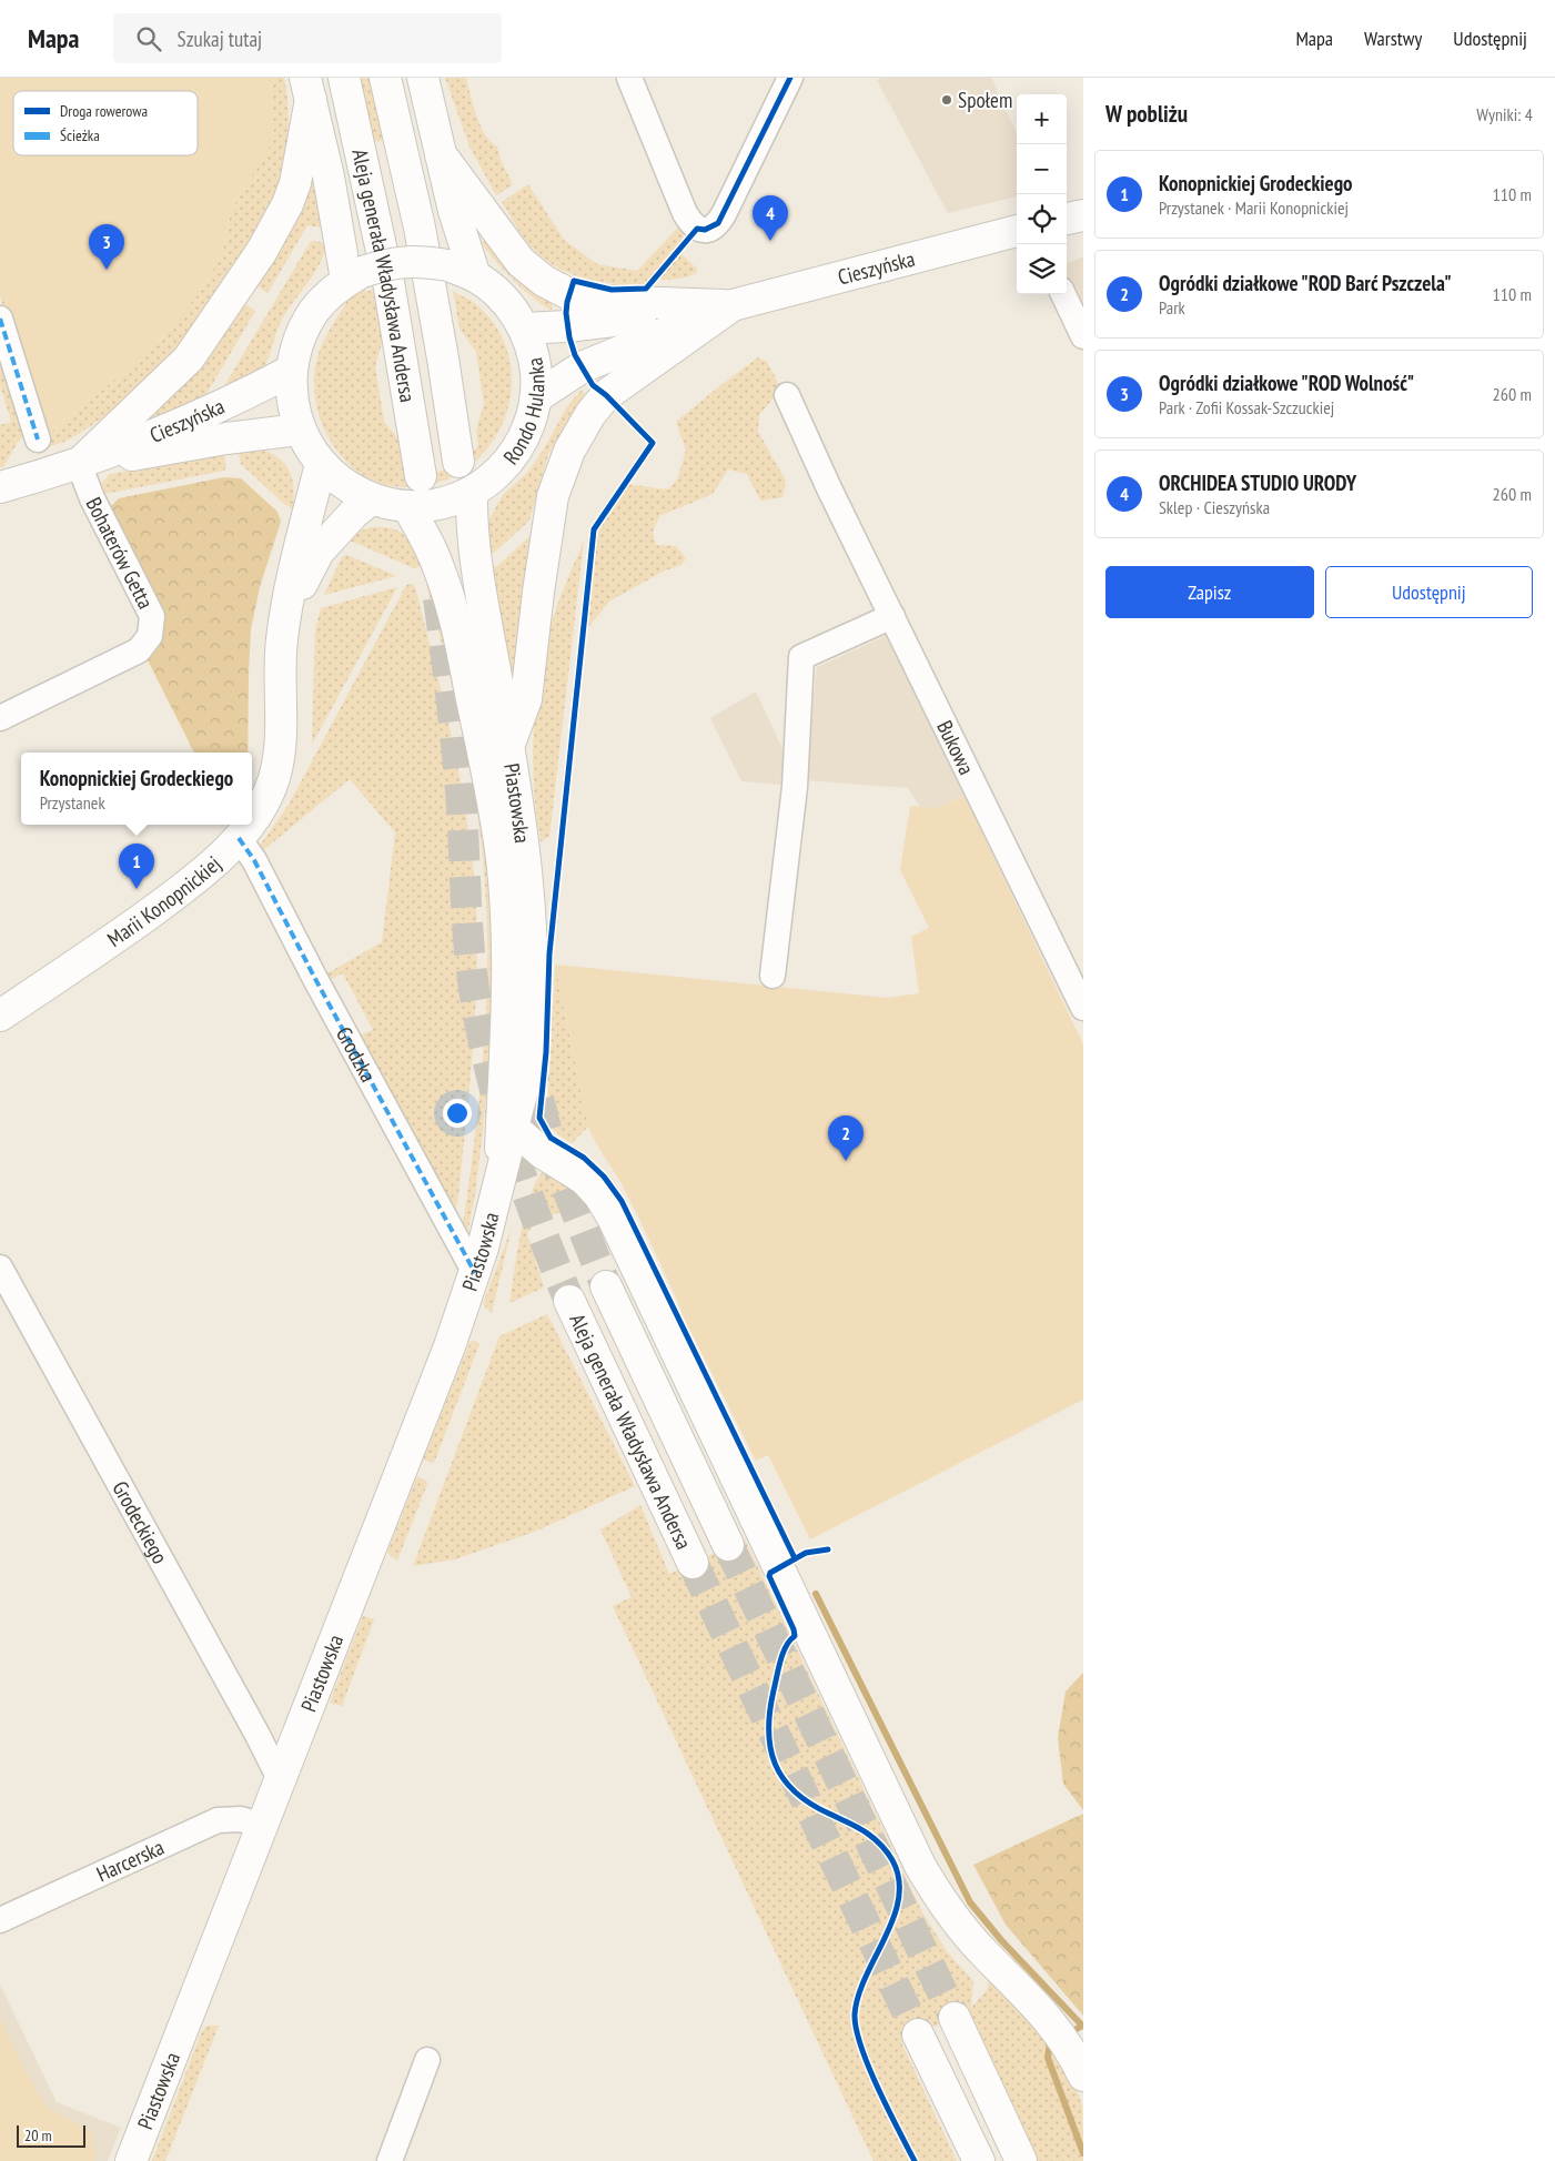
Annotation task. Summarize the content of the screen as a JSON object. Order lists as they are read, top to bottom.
{
  "streets": {
    "main road": [
      "Cieszyńska",
      "Aleja generała Władysława Andersa",
      "Rondo Hulanka",
      "Piastowska",
      "Marii Konopnickiej"
    ],
    "street": [
      "Bohaterów Getta",
      "Bukowa",
      "Grodzka",
      "Grodeckiego",
      "Harcerska"
    ]
  },
  "crossings": [
    ["Cieszyńska", "Rondo Hulanka"],
    ["Cieszyńska", "Bohaterów Getta"],
    ["Rondo Hulanka", "Piastowska"],
    ["Rondo Hulanka", "Marii Konopnickiej"],
    ["Piastowska", "Grodzka"],
    ["Piastowska", "Grodeckiego"],
    ["Piastowska", "Harcerska"],
    ["Marii Konopnickiej", "Grodzka"]
  ],
  "places": ["Społem"],
  "legend": ["Droga rowerowa", "Ścieżka"],
  "scale_bar": "20 m",
  "page": {
    "header": "Mapa",
    "search": "Szukaj tutaj",
    "nav": ["Mapa", "Warstwy", "Udostępnij"],
    "heading": ["W pobliżu", "Wyniki: 4"],
    "map_buttons": ["+", "−"],
    "list": [
      {
        "mark": "1",
        "name": "Konopnickiej Grodeckiego",
        "note": "Przystanek · Marii Konopnickiej",
        "value": "110 m"
      },
      {
        "mark": "2",
        "name": "Ogródki działkowe \"ROD Barć Pszczela\"",
        "note": "Park",
        "value": "110 m"
      },
      {
        "mark": "3",
        "name": "Ogródki działkowe \"ROD Wolność\"",
        "note": "Park · Zofii Kossak-Szczuckiej",
        "value": "260 m"
      },
      {
        "mark": "4",
        "name": "ORCHIDEA STUDIO URODY",
        "note": "Sklep · Cieszyńska",
        "value": "260 m"
      }
    ],
    "pins": [
      "4",
      "3",
      "1",
      "2"
    ],
    "buttons": ["Zapisz", "Udostępnij"],
    "popup": ["Konopnickiej Grodeckiego", "Przystanek"],
    "scale": "20 m"
  }
}
